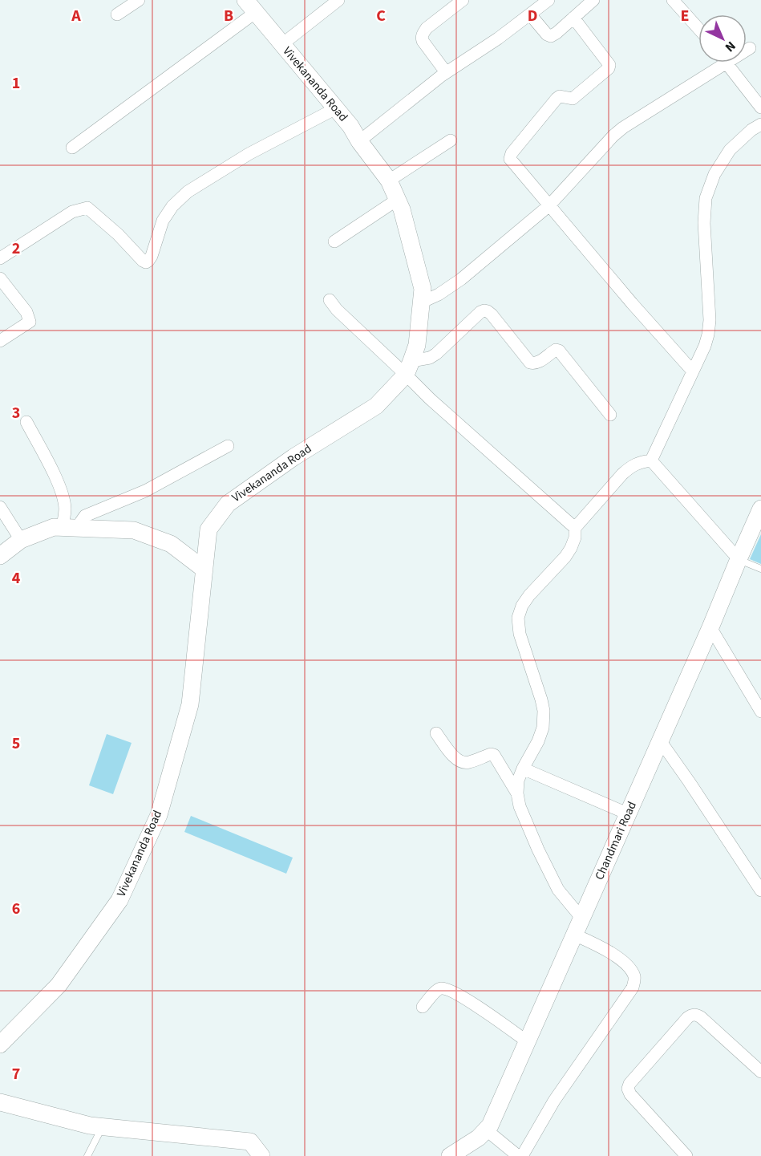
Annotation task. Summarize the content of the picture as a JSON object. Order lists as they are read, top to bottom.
{
  "streets": {
    "main road": ["Vivekananda Road", "Chandmari Road"]
  },
  "north": "bottom right",
  "grid": {
    "columns": [
      "A",
      "B",
      "C",
      "D",
      "E"
    ],
    "rows": [
      "1",
      "2",
      "3",
      "4",
      "5",
      "6",
      "7"
    ]
  }
}
